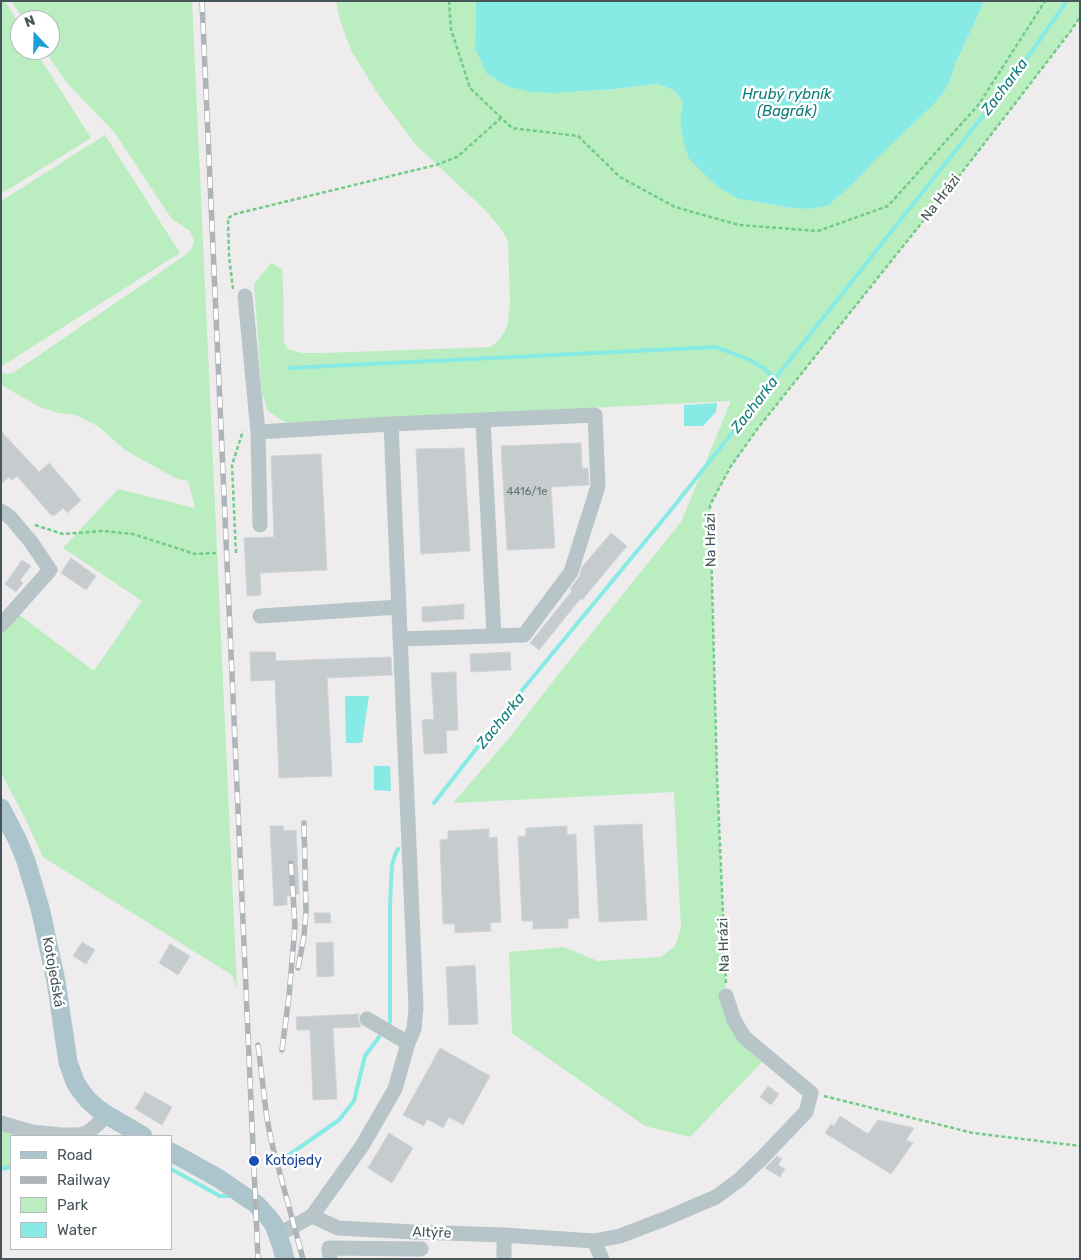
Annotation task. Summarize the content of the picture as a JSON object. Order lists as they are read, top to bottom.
{
  "streets": {
    "main road": ["Kotojedská"],
    "street": ["Altýře"],
    "path": ["Na Hrázi"]
  },
  "water": ["Zacharka", "Hrubý rybník (Bagrák)"],
  "places": ["Kotojedy"],
  "house_numbers": ["4416/1e"],
  "legend": [
    "Road",
    "Railway",
    "Park",
    "Water"
  ],
  "north": "top"
}
